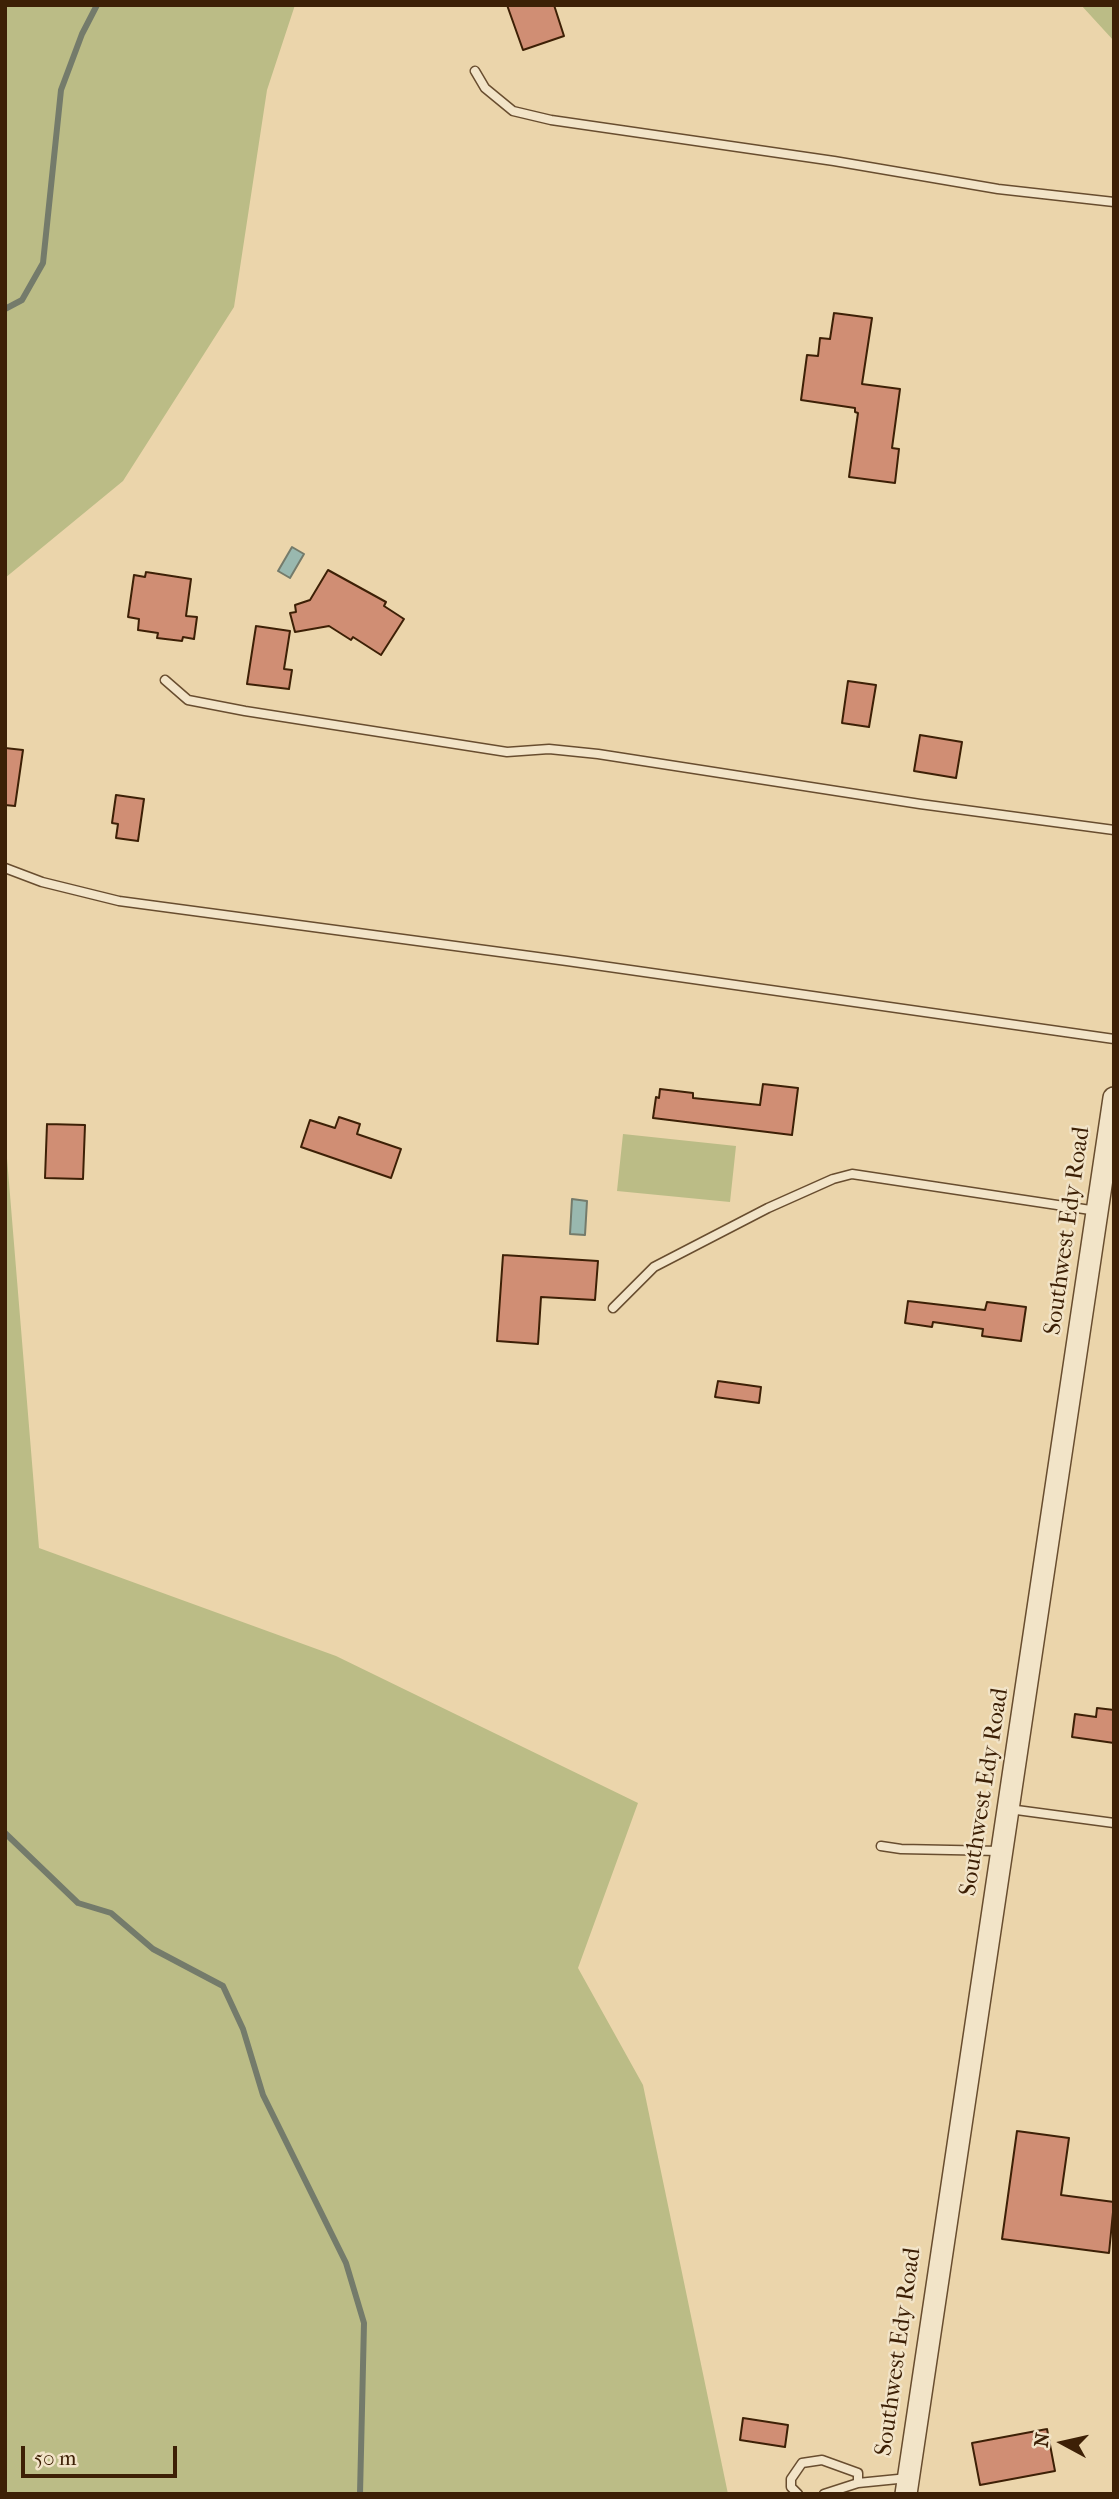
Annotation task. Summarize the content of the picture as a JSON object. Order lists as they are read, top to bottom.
{
  "streets": {
    "street": ["Southwest Edy Road"]
  },
  "scale_bar": "50 m",
  "north": "left"
}
